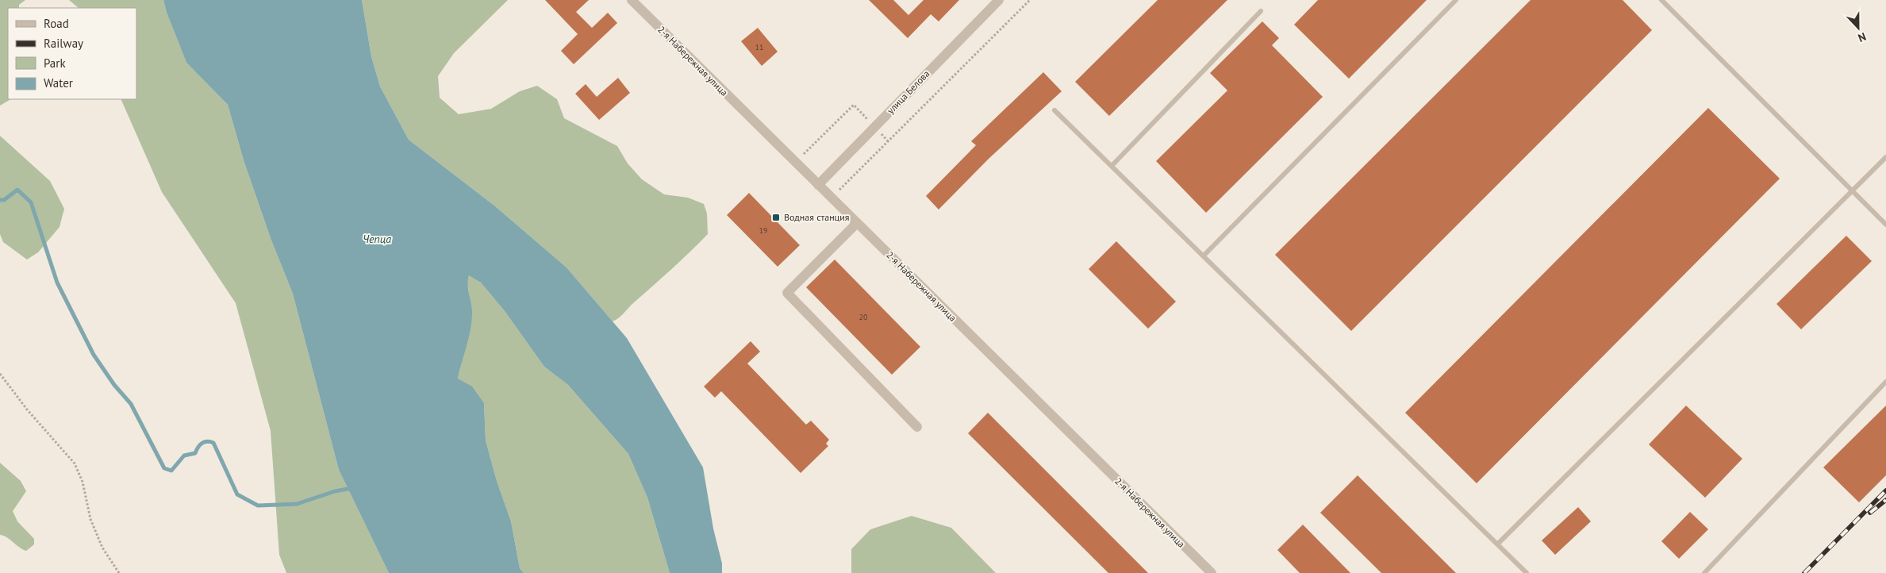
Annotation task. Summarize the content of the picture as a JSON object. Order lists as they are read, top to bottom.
{
  "streets": {
    "street": ["2-я Набережная улица", "улица Белова"]
  },
  "crossings": [
    ["2-я Набережная улица", "улица Белова"]
  ],
  "water": ["Чепца"],
  "places": {
    "transit": ["Водная станция"]
  },
  "house_numbers": ["11", "19", "20"],
  "legend": [
    "Road",
    "Railway",
    "Park",
    "Water"
  ],
  "north": "bottom"
}
